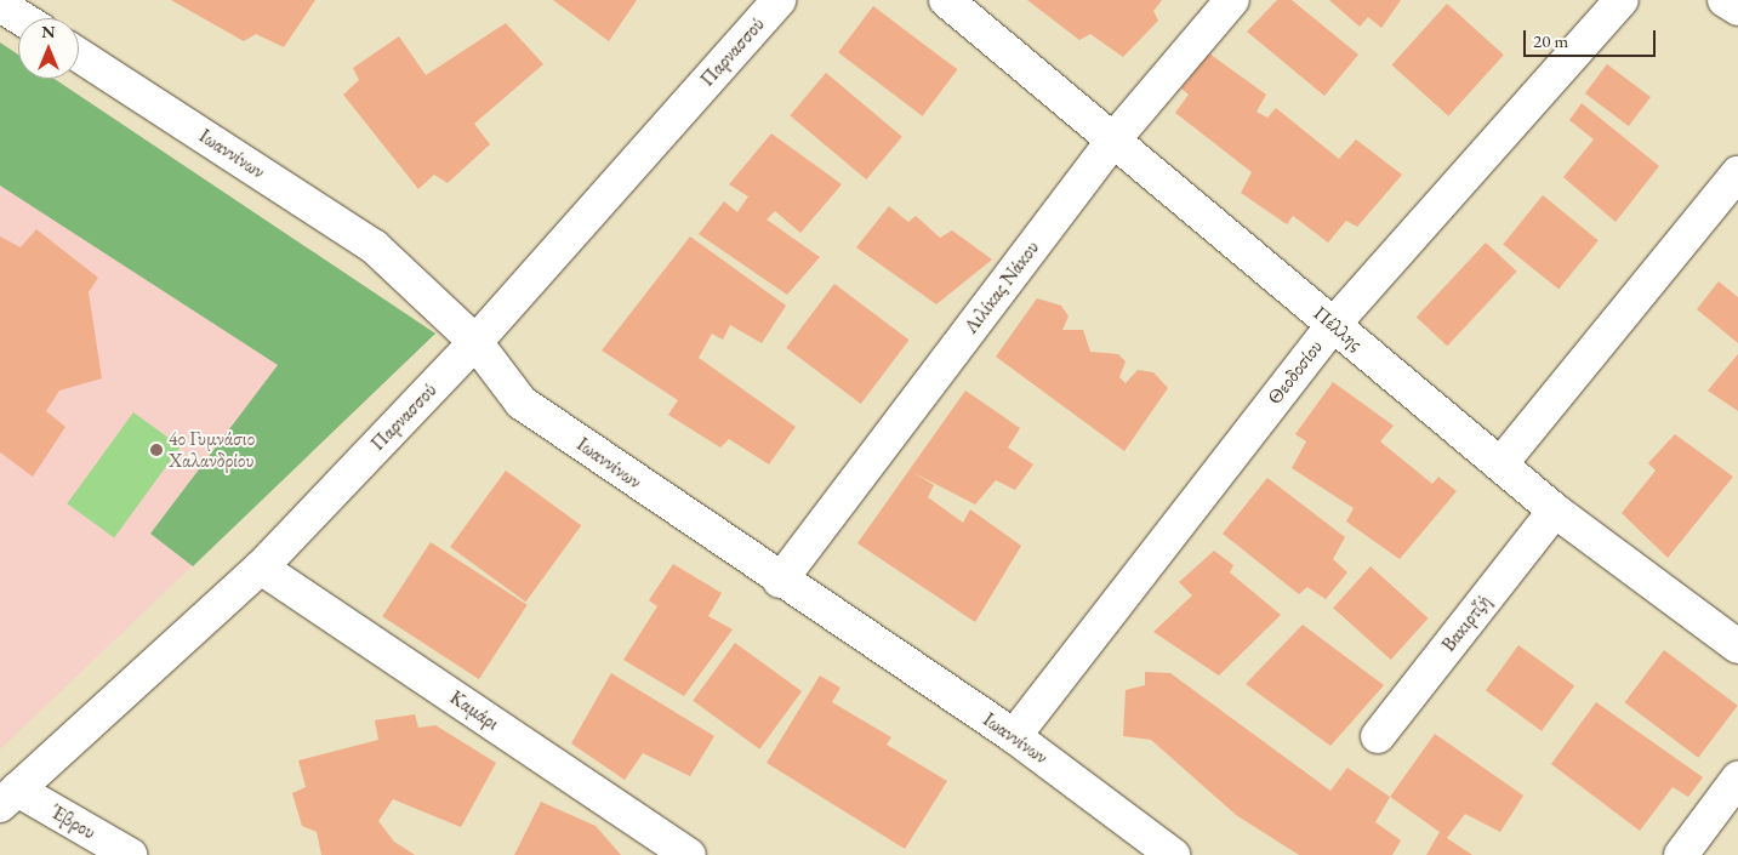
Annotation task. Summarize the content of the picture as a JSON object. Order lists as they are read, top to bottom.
{
  "streets": {
    "street": [
      "Παρνασσού",
      "Ιωαννίνων",
      "Λιλίκας Νάκου",
      "Πέλλης",
      "Θεοδοσίου",
      "Βακιρτζή",
      "Καμάρι",
      "Έβρου"
    ]
  },
  "crossings": [
    ["Παρνασσού", "Ιωαννίνων"],
    ["Παρνασσού", "Καμάρι"],
    ["Παρνασσού", "Έβρου"],
    ["Ιωαννίνων", "Λιλίκας Νάκου"],
    ["Ιωαννίνων", "Θεοδοσίου"],
    ["Λιλίκας Νάκου", "Πέλλης"],
    ["Πέλλης", "Θεοδοσίου"],
    ["Πέλλης", "Βακιρτζή"]
  ],
  "places": ["4ο Γυμνάσιο Χαλανδρίου"],
  "scale_bar": "20 m",
  "north": "top"
}
